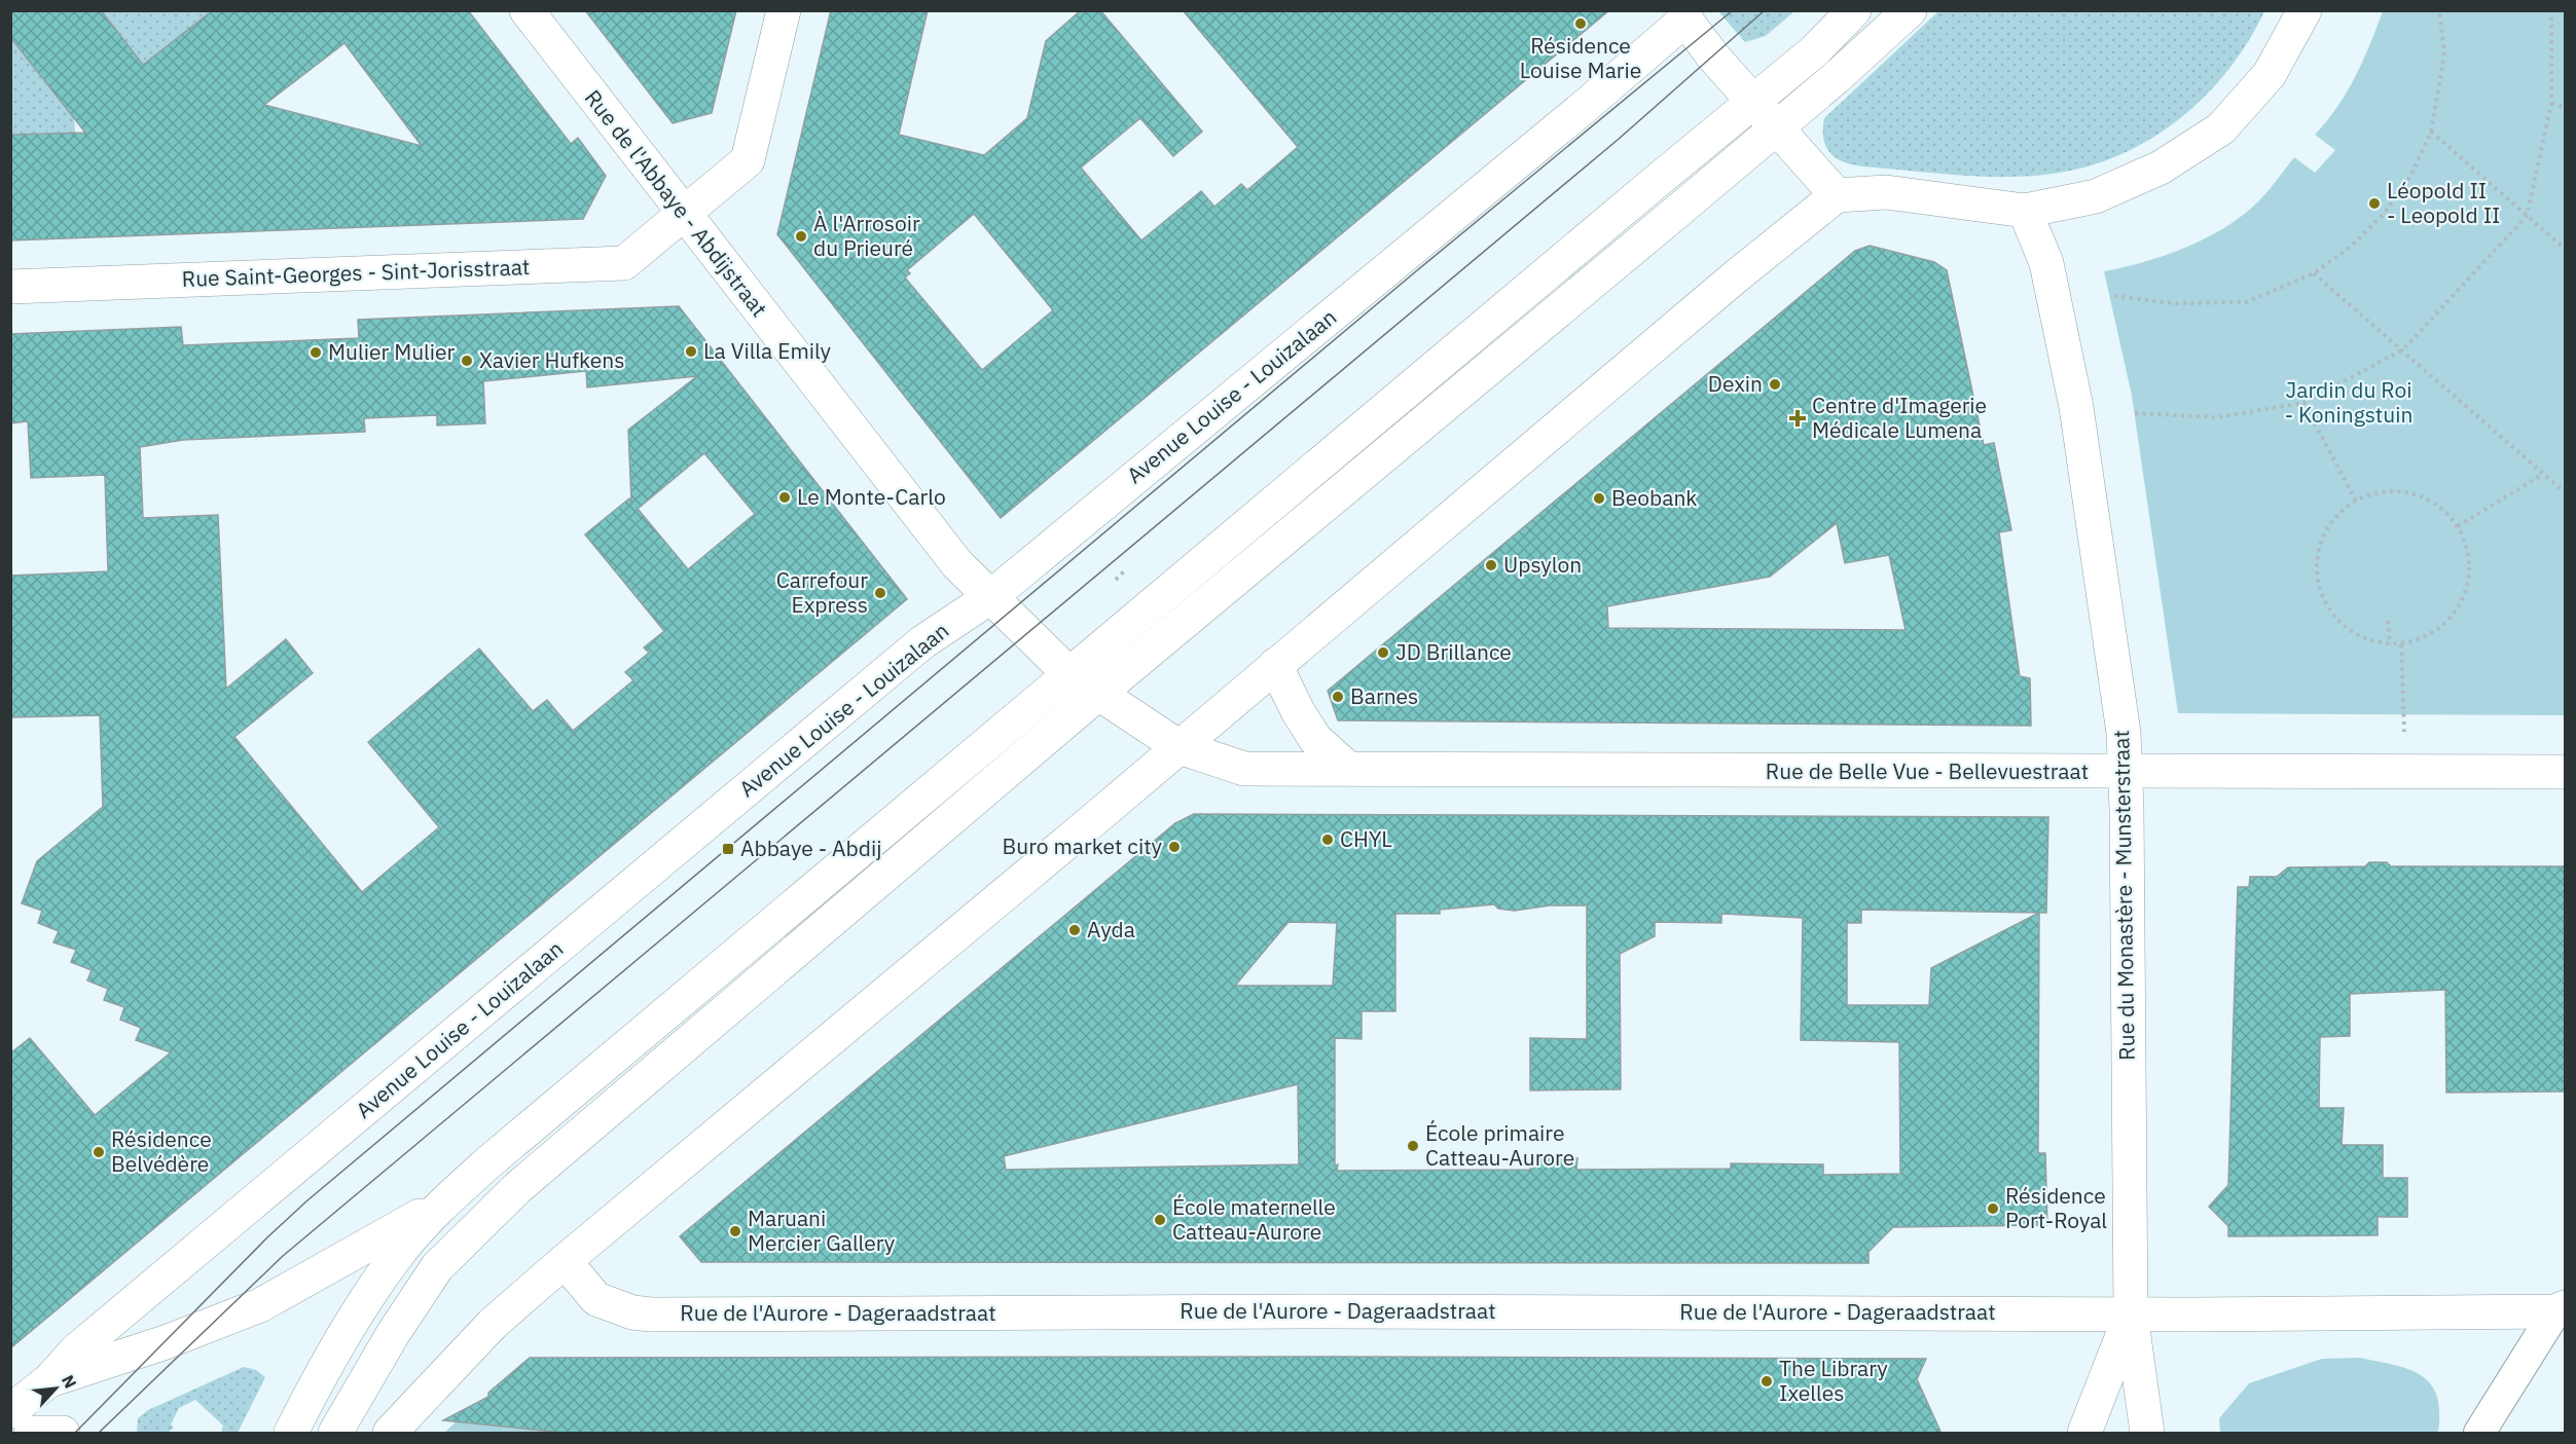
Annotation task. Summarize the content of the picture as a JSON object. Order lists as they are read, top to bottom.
{
  "streets": {
    "main road": [
      "Rue de l'Abbaye - Abdijstraat",
      "Rue Saint-Georges - Sint-Jorisstraat",
      "Avenue Louise - Louizalaan",
      "Rue de Belle Vue - Bellevuestraat",
      "Rue du Monastère - Munsterstraat",
      "Rue de l'Aurore - Dageraadstraat"
    ]
  },
  "crossings": [
    ["Rue de l'Abbaye - Abdijstraat", "Rue Saint-Georges - Sint-Jorisstraat"],
    ["Rue de l'Abbaye - Abdijstraat", "Avenue Louise - Louizalaan"],
    ["Rue de l'Abbaye - Abdijstraat", "Rue de Belle Vue - Bellevuestraat"],
    ["Rue de Belle Vue - Bellevuestraat", "Rue du Monastère - Munsterstraat"],
    ["Rue du Monastère - Munsterstraat", "Rue de l'Aurore - Dageraadstraat"]
  ],
  "parks": ["Jardin du Roi - Koningstuin"],
  "places": {
    "other": [
      "Résidence Louise Marie",
      "Léopold II - Leopold II",
      "À l'Arrosoir du Prieuré",
      "La Villa Emily",
      "Mulier Mulier",
      "Xavier Hufkens",
      "Dexin",
      "Le Monte-Carlo",
      "Beobank",
      "Upsylon",
      "Carrefour Express",
      "JD Brillance",
      "Barnes",
      "CHYL",
      "Buro market city",
      "Ayda",
      "École primaire Catteau-Aurore",
      "Résidence Belvédère",
      "Résidence Port-Royal",
      "École maternelle Catteau-Aurore",
      "Maruani Mercier Gallery",
      "The Library Ixelles"
    ],
    "health": ["Centre d'Imagerie Médicale Lumena"],
    "transit": ["Abbaye - Abdij"]
  },
  "north": "top right"
}
